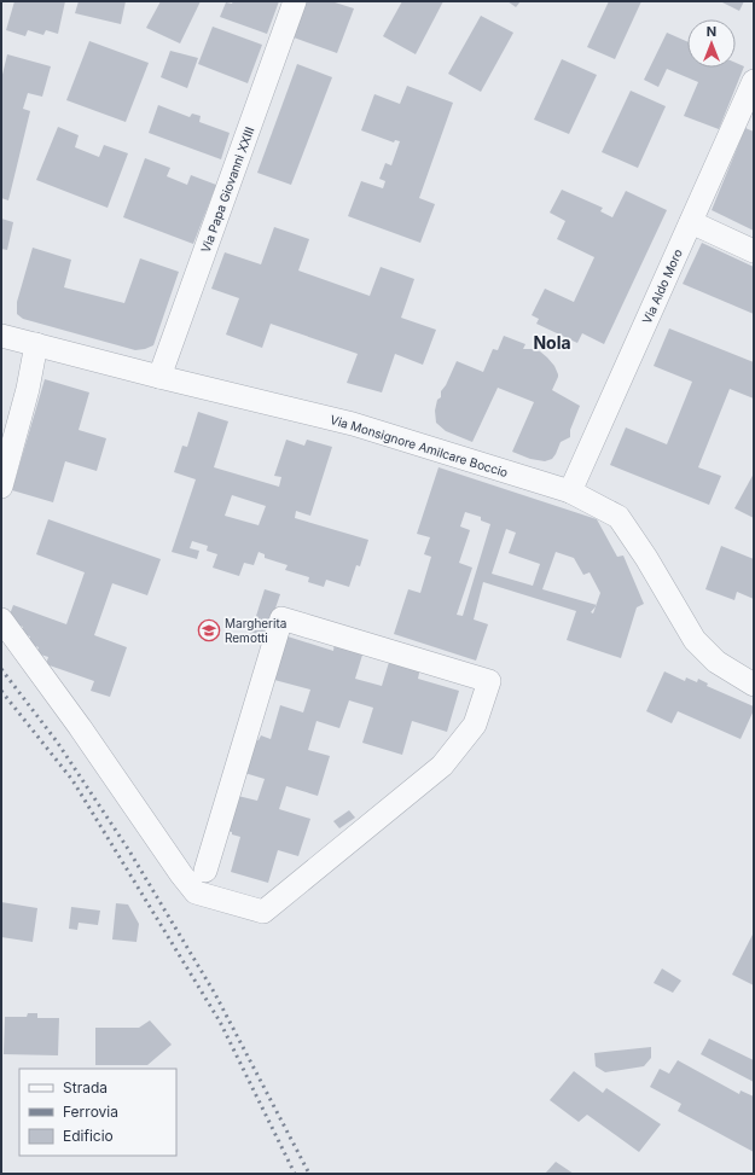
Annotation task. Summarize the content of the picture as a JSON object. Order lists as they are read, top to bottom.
{
  "streets": {
    "street": ["Via Papa Giovanni XXIII", "Via Aldo Moro", "Via Monsignore Amilcare Boccio"]
  },
  "crossings": [
    ["Via Papa Giovanni XXIII", "Via Monsignore Amilcare Boccio"],
    ["Via Aldo Moro", "Via Monsignore Amilcare Boccio"]
  ],
  "districts": ["Nola"],
  "places": {
    "school or university": ["Margherita Remotti"]
  },
  "legend": ["Strada", "Ferrovia", "Edificio"],
  "north": "top"
}
